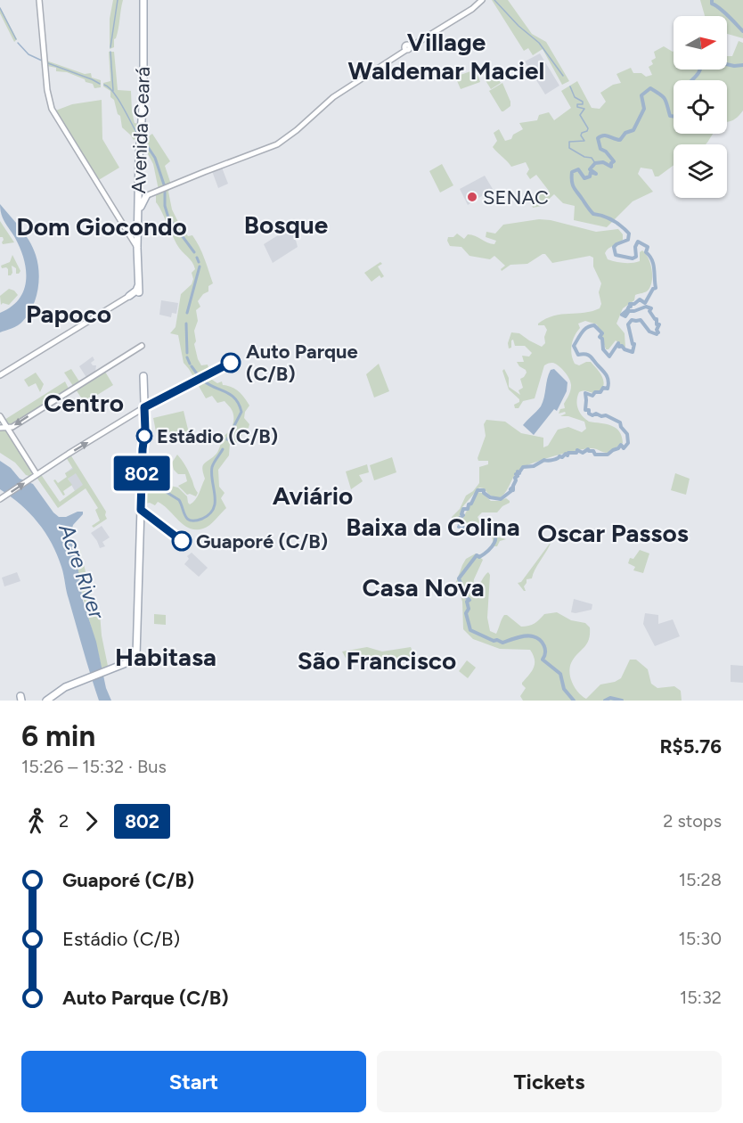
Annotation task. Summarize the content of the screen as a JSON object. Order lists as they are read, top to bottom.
{
  "streets": {
    "main road": ["Avenida Ceará"]
  },
  "districts": [
    "Village Waldemar Maciel",
    "Bosque",
    "Dom Giocondo",
    "Papoco",
    "Centro",
    "Aviário",
    "Baixa da Colina",
    "Oscar Passos",
    "Casa Nova",
    "Habitasa",
    "São Francisco"
  ],
  "water": ["Acre River"],
  "places": [
    "SENAC",
    "Auto Parque (C/B)",
    "Estádio (C/B)",
    "Guaporé (C/B)"
  ],
  "lines": ["bus line 802"],
  "north": "right",
  "page": {
    "on_map": "802",
    "heading": ["6 min", "15:26 – 15:32 · Bus", "R$5.76"],
    "legs": ["2", "802", "2 stops"],
    "list": [
      {
        "name": "Guaporé (C/B)",
        "value": "15:28"
      },
      {
        "name": "Estádio (C/B)",
        "value": "15:30"
      },
      {
        "name": "Auto Parque (C/B)",
        "value": "15:32"
      }
    ],
    "buttons": ["Start", "Tickets"]
  }
}
